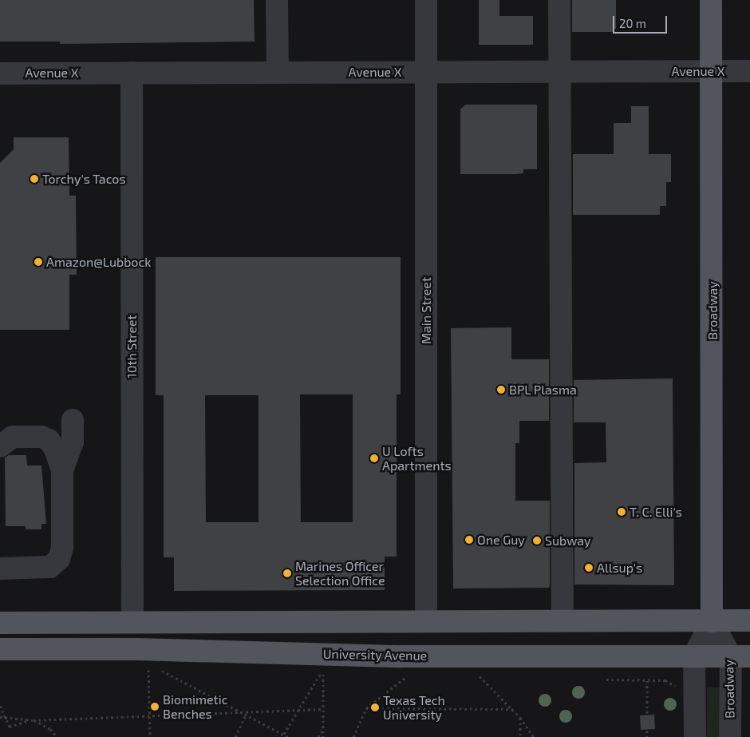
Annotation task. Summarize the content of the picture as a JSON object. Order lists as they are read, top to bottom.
{
  "streets": {
    "main road": ["Broadway", "University Avenue"],
    "street": ["Avenue X", "Main Street", "10th Street"]
  },
  "crossings": [
    ["Avenue X", "Main Street"],
    ["Avenue X", "Broadway"],
    ["Avenue X", "10th Street"],
    ["Broadway", "University Avenue"]
  ],
  "places": [
    "Torchy's Tacos",
    "Amazon@Lubbock",
    "BPL Plasma",
    "U Lofts Apartments",
    "T. C. Elli's",
    "One Guy",
    "Subway",
    "Allsup's",
    "Marines Officer Selection Office",
    "Biomimetic Benches",
    "Texas Tech University"
  ],
  "scale_bar": "20 m"
}
